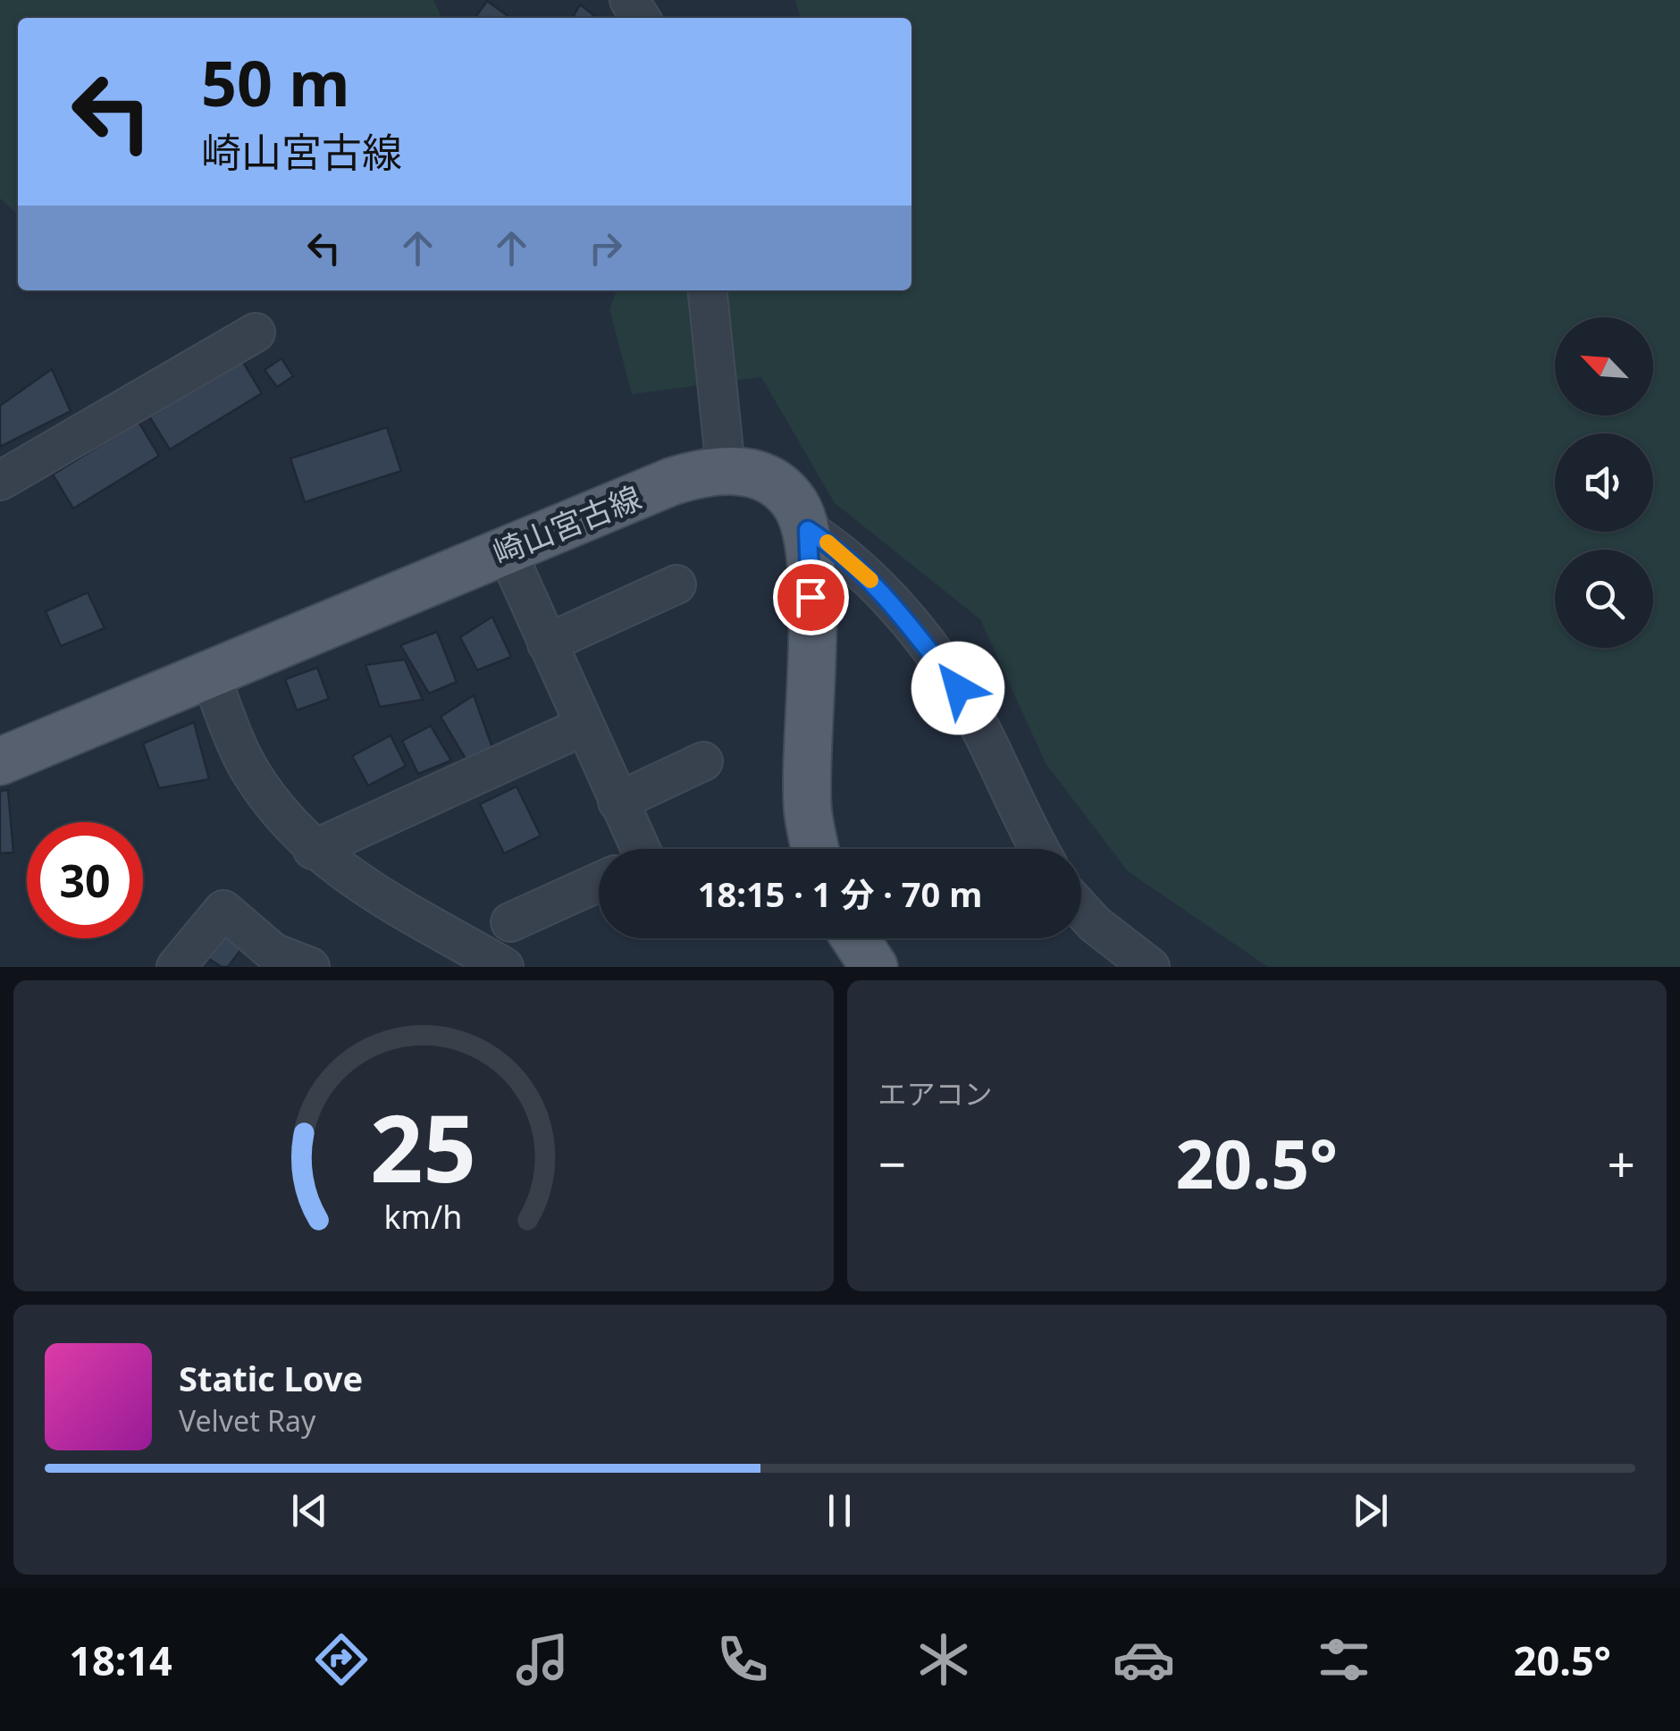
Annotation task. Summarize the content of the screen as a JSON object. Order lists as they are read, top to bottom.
{
  "streets": {
    "main road": ["崎山宮古線"]
  },
  "north": "top left",
  "page": {
    "turn": ["50 m", "崎山宮古線"],
    "limit": "30",
    "trip": "18:15 · 1 分 · 70 m",
    "tile": "エアコン",
    "heat": ["−", "20.5°", "+"],
    "song": ["Static Love", "Velvet Ray"],
    "tabs": ["18:14", "20.5°"],
    "gauge": ["25", "km/h"]
  }
}
